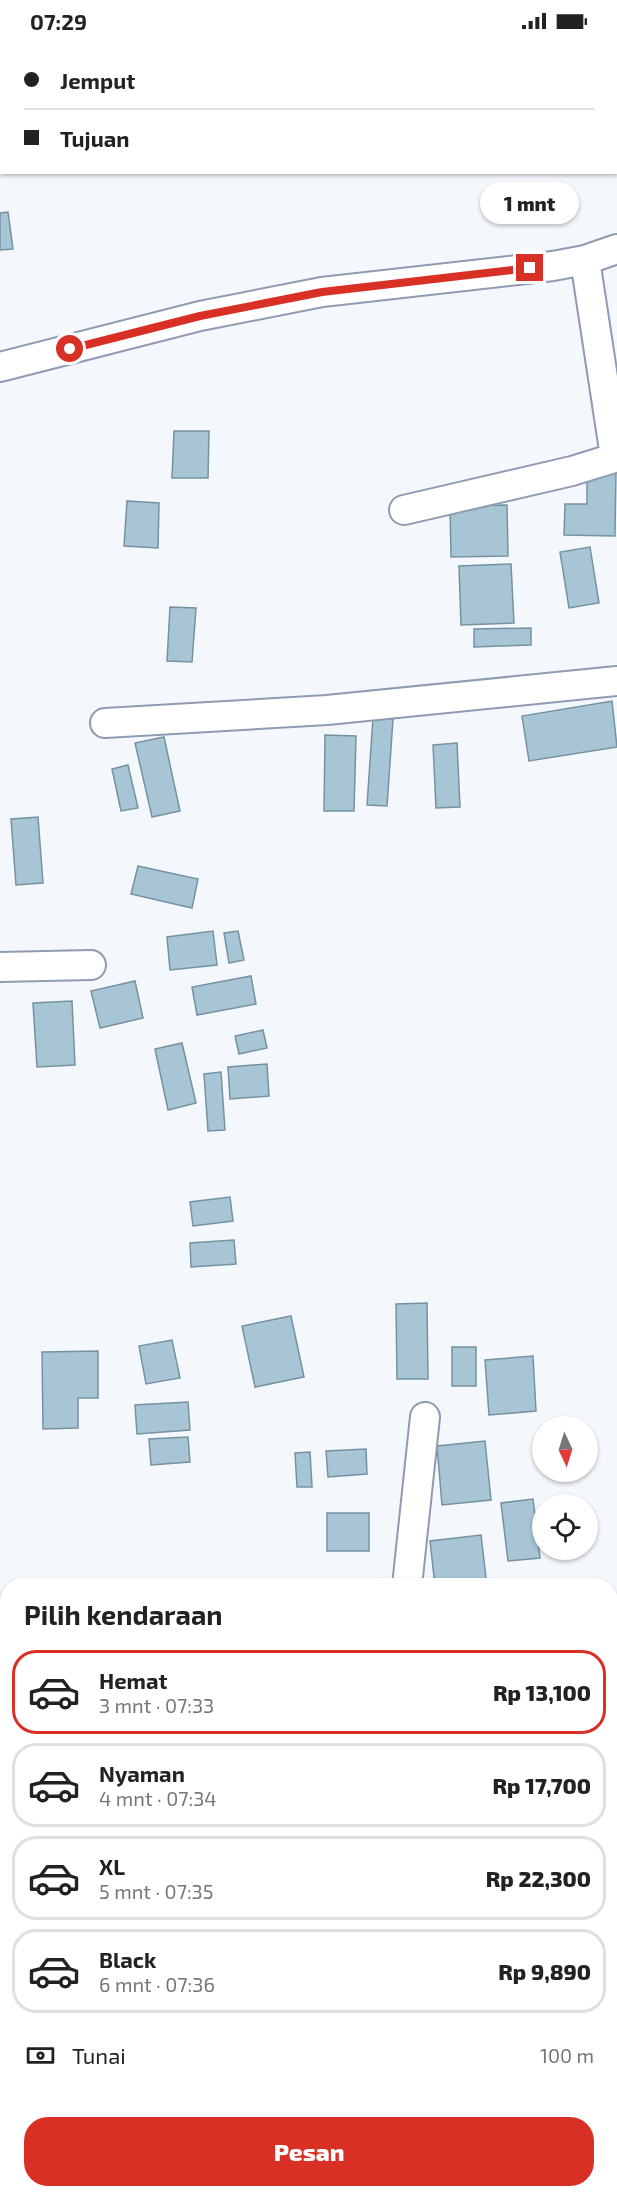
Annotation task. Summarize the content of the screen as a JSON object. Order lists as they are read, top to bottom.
{
  "north": "bottom",
  "page": {
    "status": "07:29",
    "banner": ["Jemput", "Tujuan"],
    "bubble": "1 mnt",
    "heading": "Pilih kendaraan",
    "list": [
      {
        "name": "Hemat",
        "note": "3 mnt · 07:33",
        "value": "Rp 13,100"
      },
      {
        "name": "Nyaman",
        "note": "4 mnt · 07:34",
        "value": "Rp 17,700"
      },
      {
        "name": "XL",
        "note": "5 mnt · 07:35",
        "value": "Rp 22,300"
      },
      {
        "name": "Black",
        "note": "6 mnt · 07:36",
        "value": "Rp 9,890"
      }
    ],
    "pay": ["Tunai", "100 m"],
    "buttons": "Pesan"
  }
}
